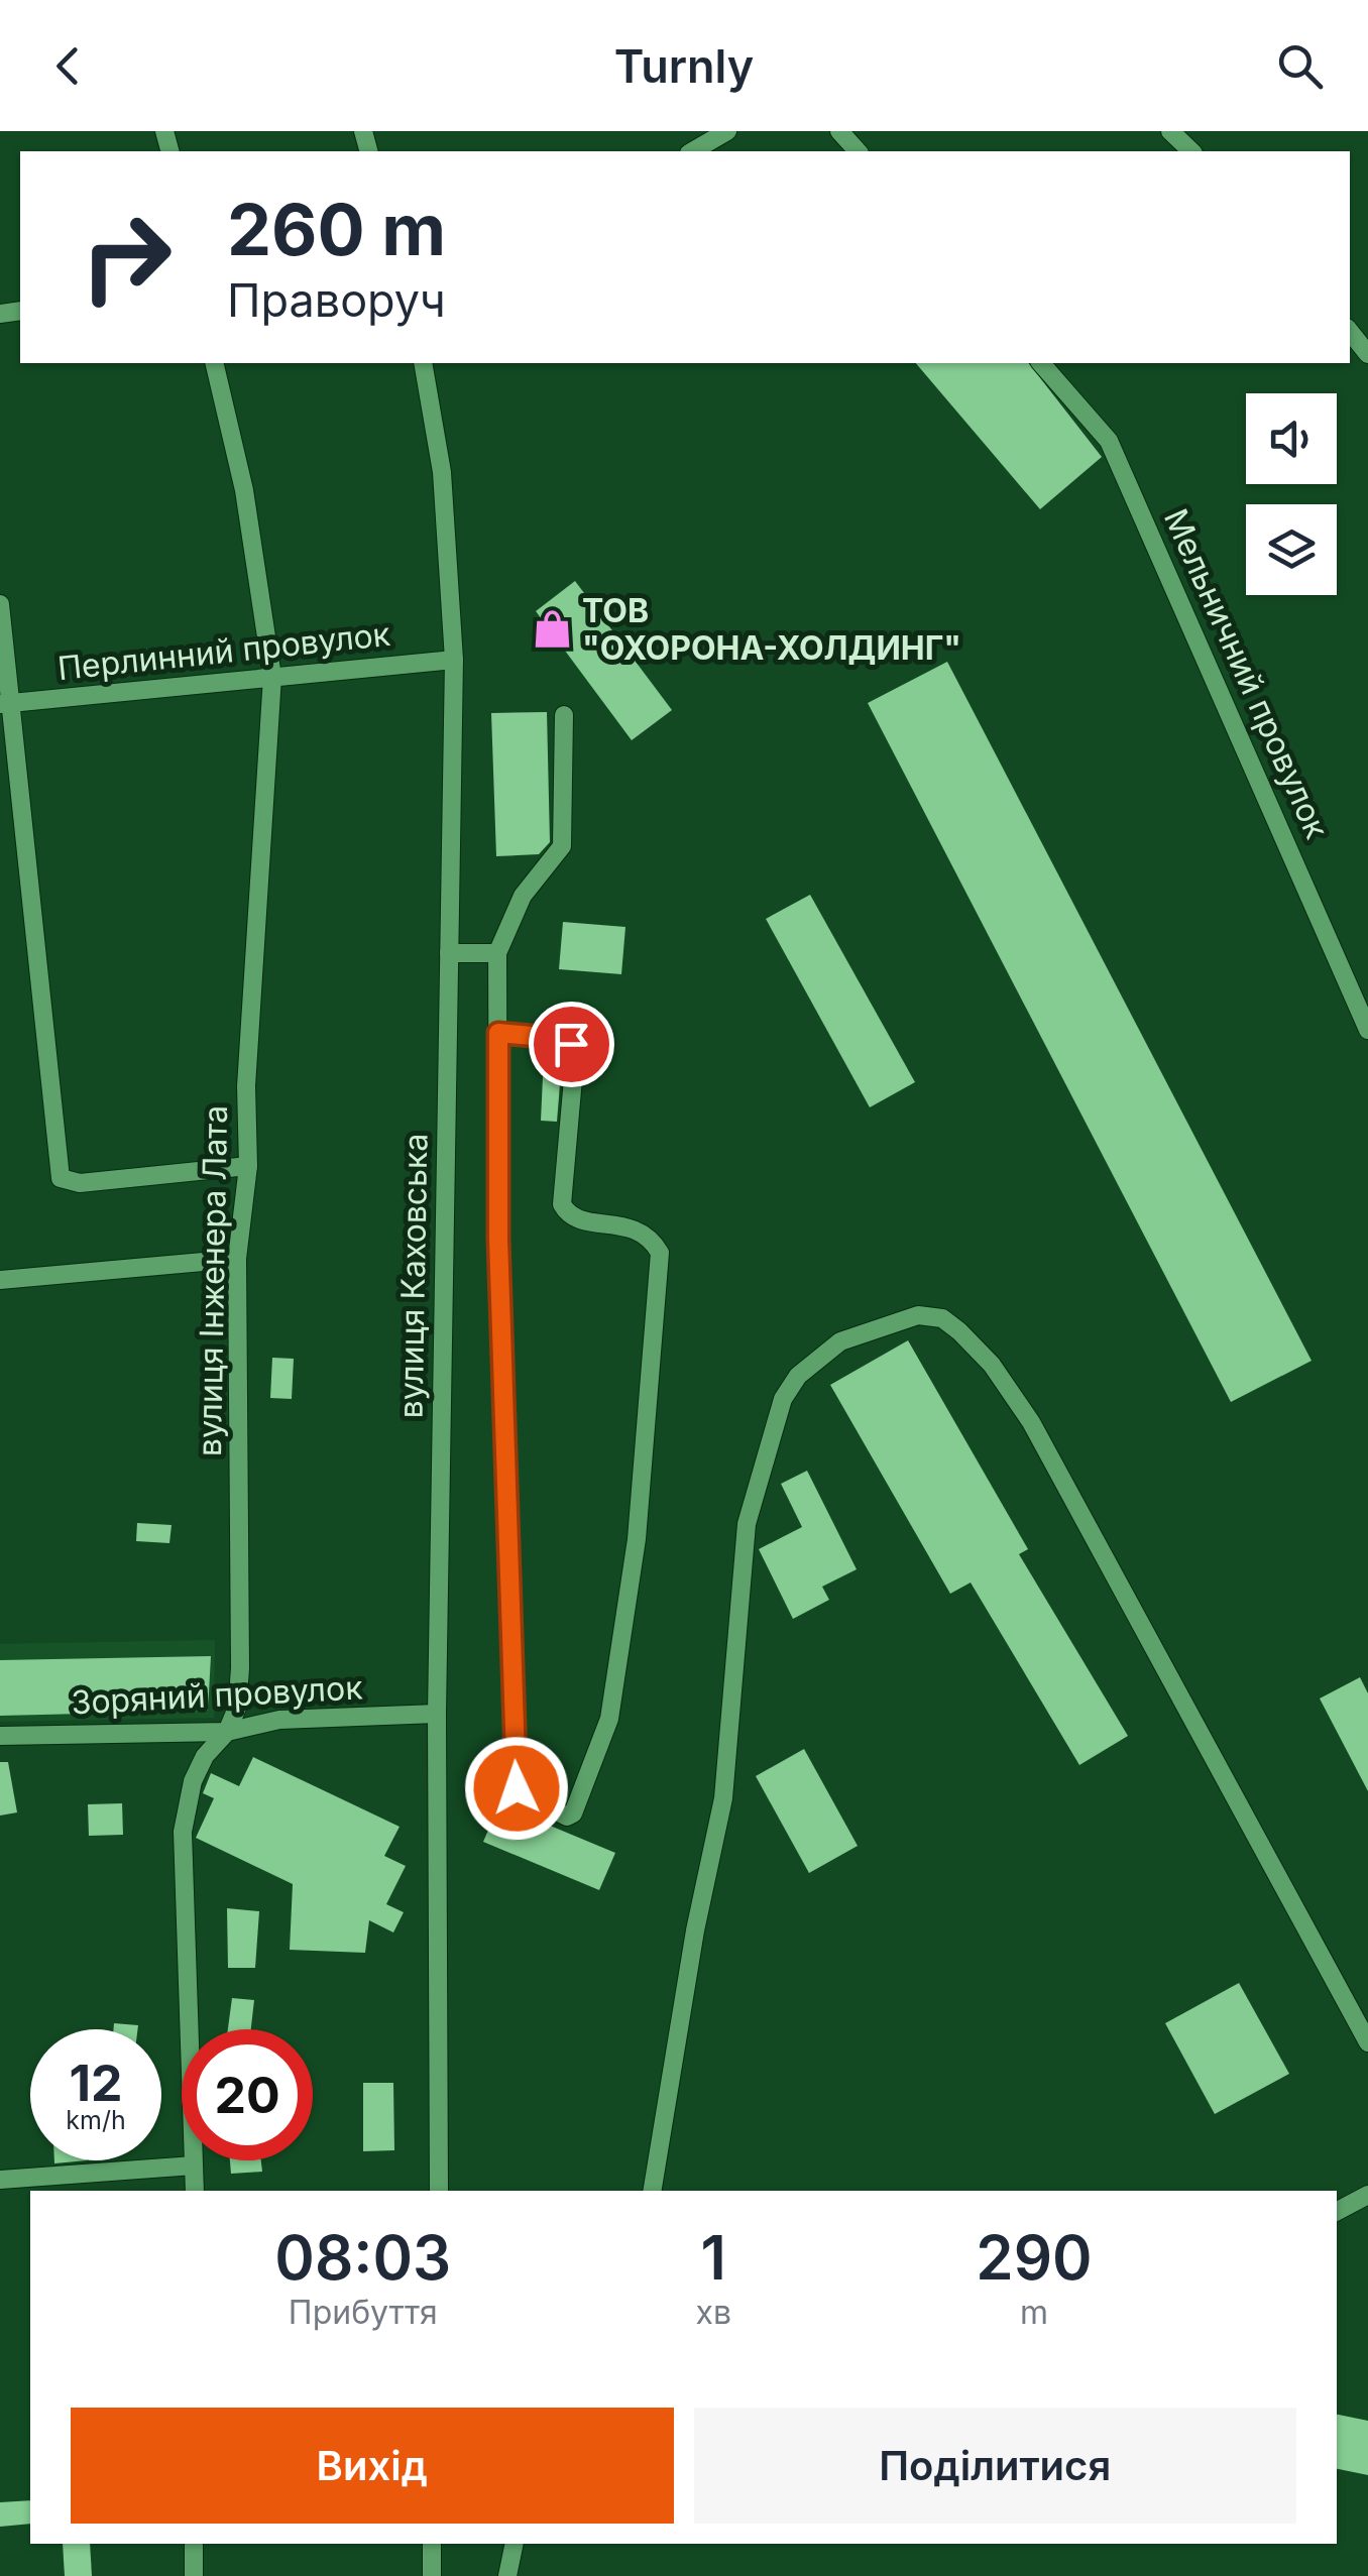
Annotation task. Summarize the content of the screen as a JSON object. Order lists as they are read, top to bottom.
{
  "streets": {
    "street": [
      "Перлинний провулок",
      "Мельничний провулок",
      "вулиця Каховська",
      "вулиця Інженера Лата",
      "Зоряний провулок"
    ]
  },
  "crossings": [
    ["Перлинний провулок", "вулиця Каховська"],
    ["Перлинний провулок", "вулиця Інженера Лата"],
    ["вулиця Каховська", "Зоряний провулок"],
    ["вулиця Інженера Лата", "Зоряний провулок"]
  ],
  "places": {
    "shop": ["ТОВ \"ОХОРОНА-ХОЛДИНГ\""]
  },
  "page": {
    "header": "Turnly",
    "turn": ["260 m", "Праворуч"],
    "speed": "12 km/h",
    "limit": "20",
    "eta": [
      "08:03",
      "Прибуття",
      "1",
      "хв",
      "290",
      "m"
    ],
    "buttons": ["Вихід", "Поділитися"]
  }
}
